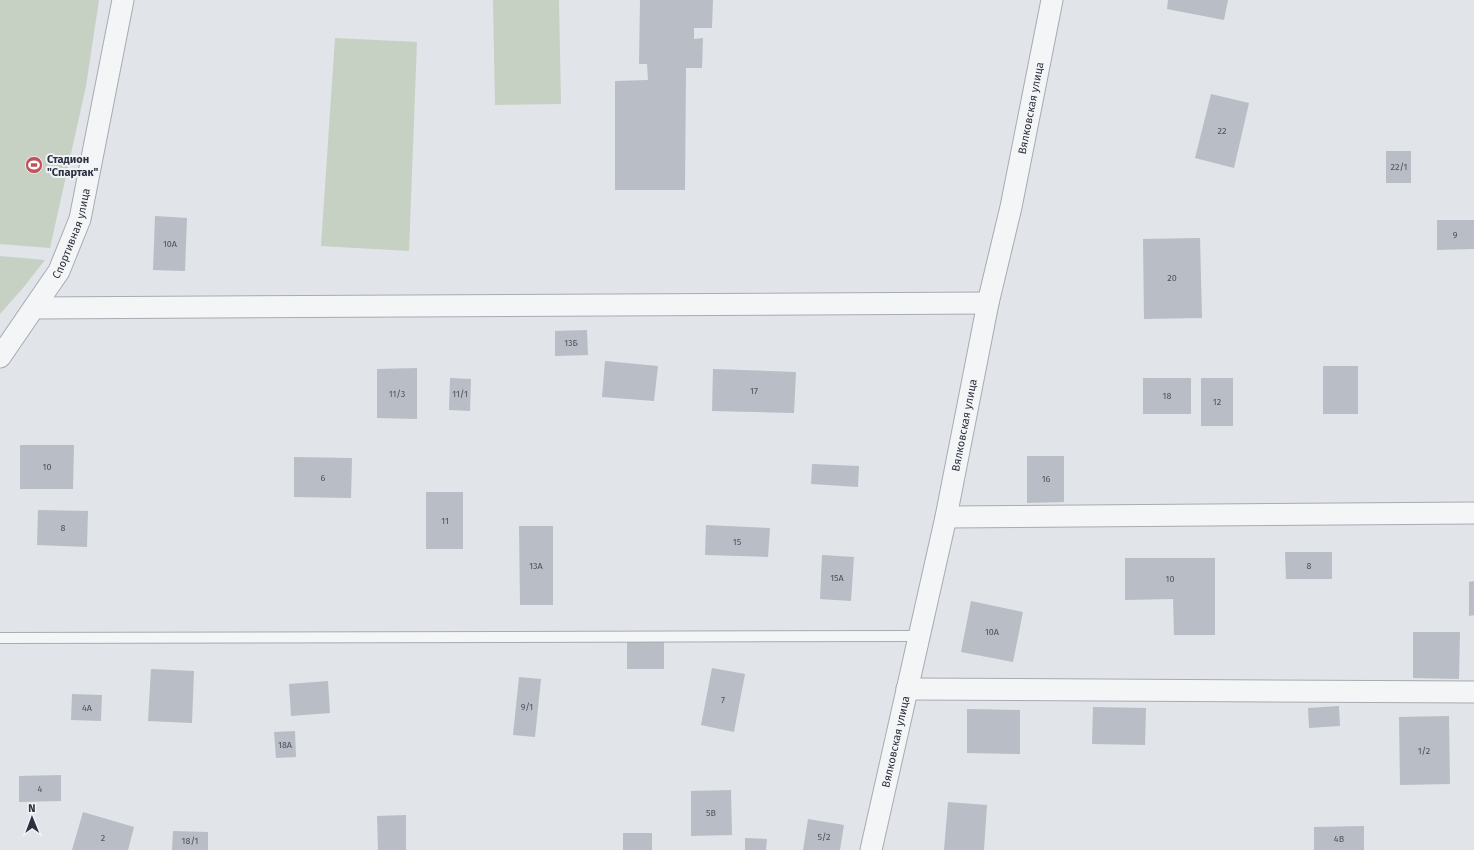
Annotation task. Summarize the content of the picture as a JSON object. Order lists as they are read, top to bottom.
{
  "streets": {
    "street": ["Вялковская улица", "Спортивная улица"]
  },
  "places": {
    "sports": ["Стадион \"Спартак\""]
  },
  "house_numbers": [
    "22",
    "22/1",
    "9",
    "10А",
    "20",
    "13Б",
    "17",
    "11/3",
    "11/1",
    "18",
    "12",
    "10",
    "6",
    "16",
    "11",
    "8",
    "15",
    "13А",
    "8",
    "15А",
    "10",
    "10А",
    "7",
    "9/1",
    "4А",
    "18А",
    "1/2",
    "4",
    "5В",
    "5/2",
    "2",
    "4В",
    "18/1"
  ],
  "north": "top"
}
